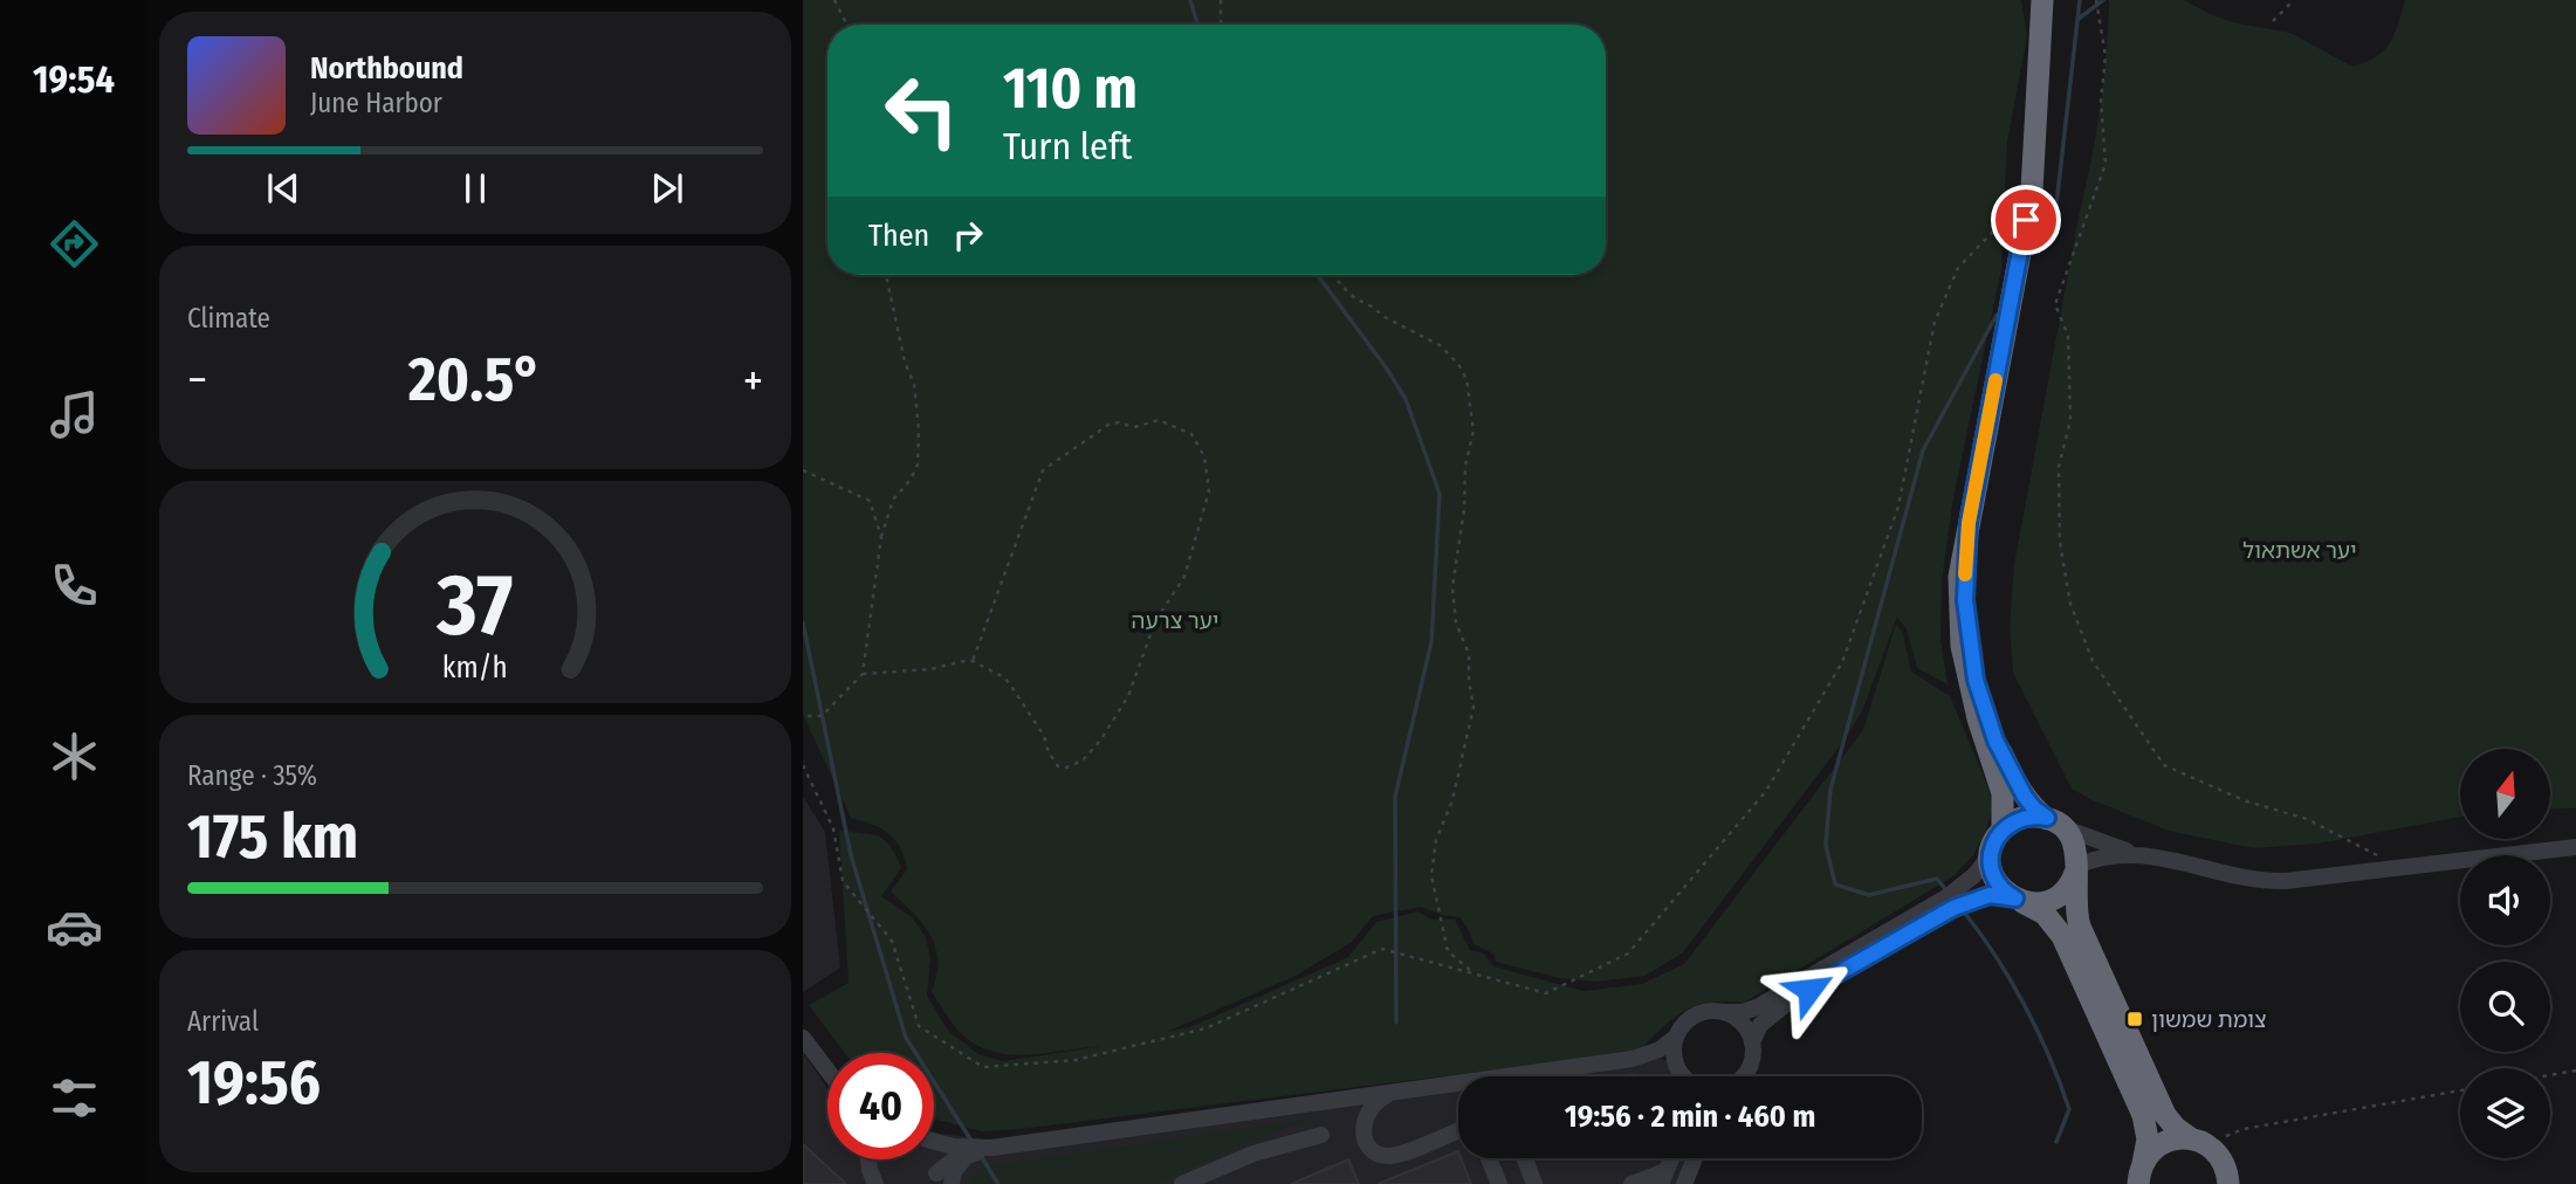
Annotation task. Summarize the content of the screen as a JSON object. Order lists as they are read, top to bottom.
{
  "parks": ["יער אשתאול", "יער צרעה"],
  "places": {
    "transit": ["צומת שמשון"]
  },
  "north": "top",
  "page": {
    "tabs": "19:54",
    "turn": ["110 m", "Turn left"],
    "song": ["Northbound", "June Harbor"],
    "then": "Then",
    "tile": [
      "Climate",
      ["Range · 35%", "175 km"],
      ["Arrival", "19:56"]
    ],
    "heat": ["−", "20.5°", "+"],
    "limit": "40",
    "trip": "19:56 · 2 min · 460 m",
    "gauge": ["37", "km/h"]
  }
}
